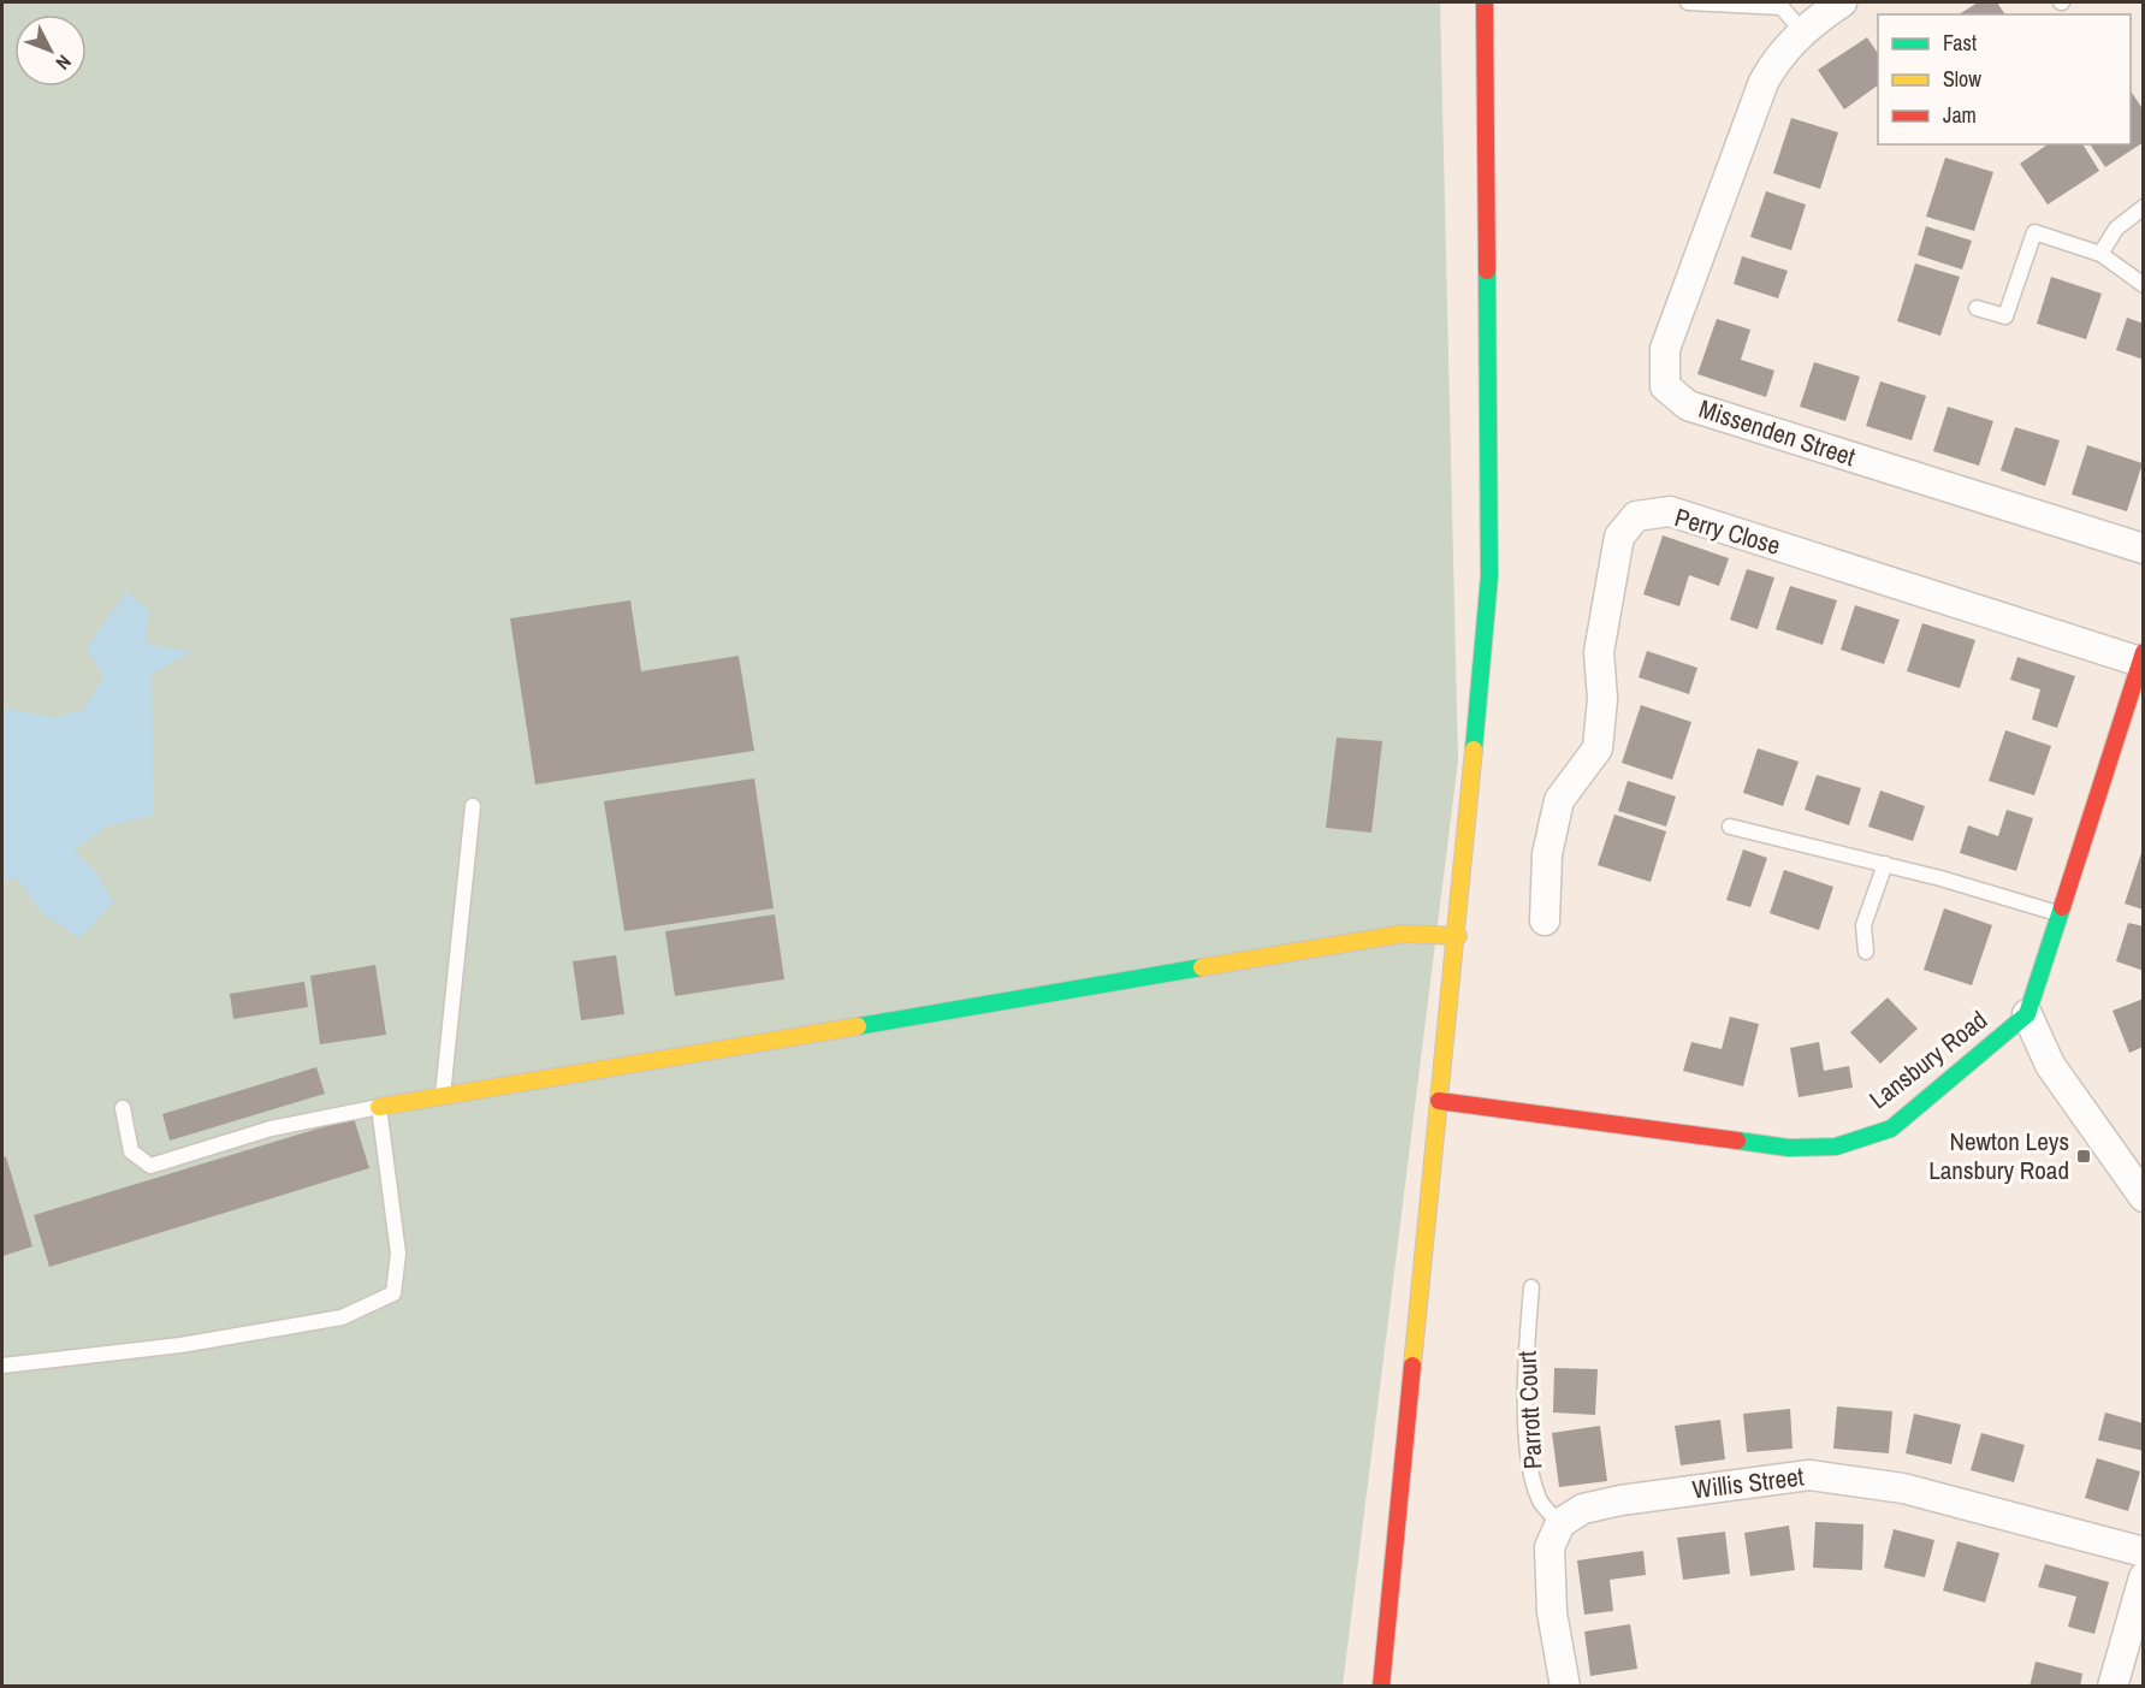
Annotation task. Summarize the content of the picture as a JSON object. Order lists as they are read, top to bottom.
{
  "streets": {
    "street": [
      "Missenden Street",
      "Perry Close",
      "Lansbury Road",
      "Willis Street"
    ],
    "lane": ["Parrott Court"]
  },
  "crossings": [
    ["Perry Close", "Lansbury Road"],
    ["Parrott Court", "Willis Street"]
  ],
  "places": {
    "transit": ["Newton Leys Lansbury Road"]
  },
  "legend": ["Fast", "Slow", "Jam"],
  "north": "bottom right"
}
